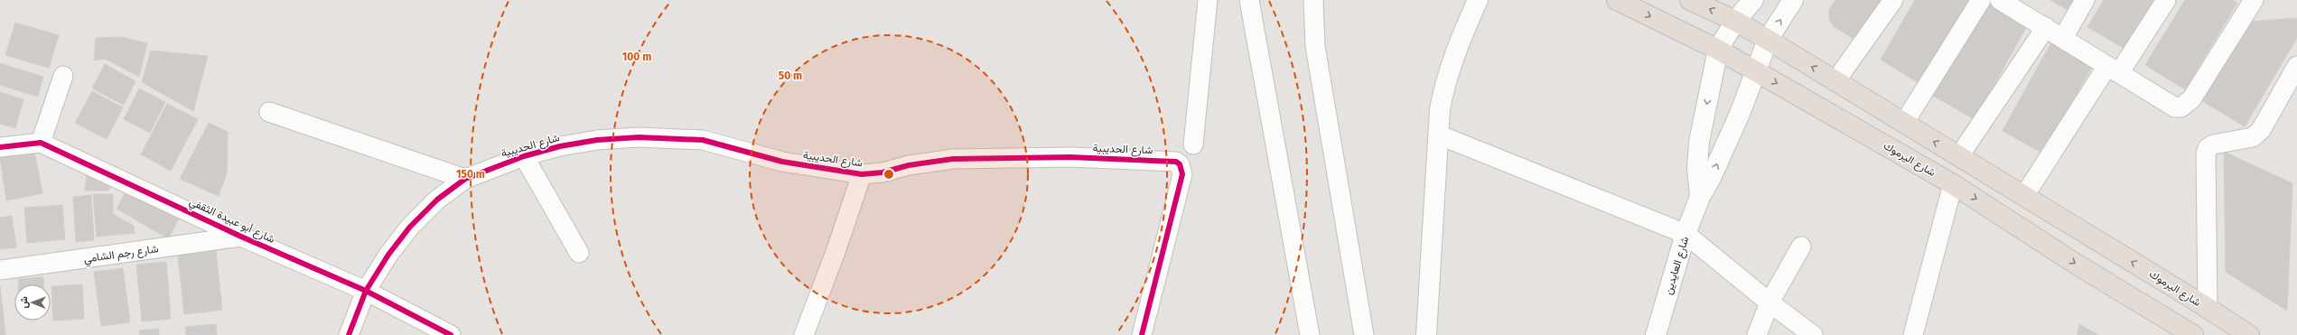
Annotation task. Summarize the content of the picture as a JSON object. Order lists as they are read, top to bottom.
{
  "streets": {
    "highway": ["شارع اليرموك"],
    "street": [
      "شارع الحديبية",
      "شارع أبو عبيدة الثقفي",
      "شارع رجم الشامي",
      "شارع العايدين"
    ]
  },
  "crossings": [
    ["شارع الحديبية", "شارع أبو عبيدة الثقفي"],
    ["شارع اليرموك", "شارع العايدين"],
    ["شارع أبو عبيدة الثقفي", "شارع رجم الشامي"]
  ],
  "north": "left",
  "rings": ["100 m", "50 m", "150 m"]
}
